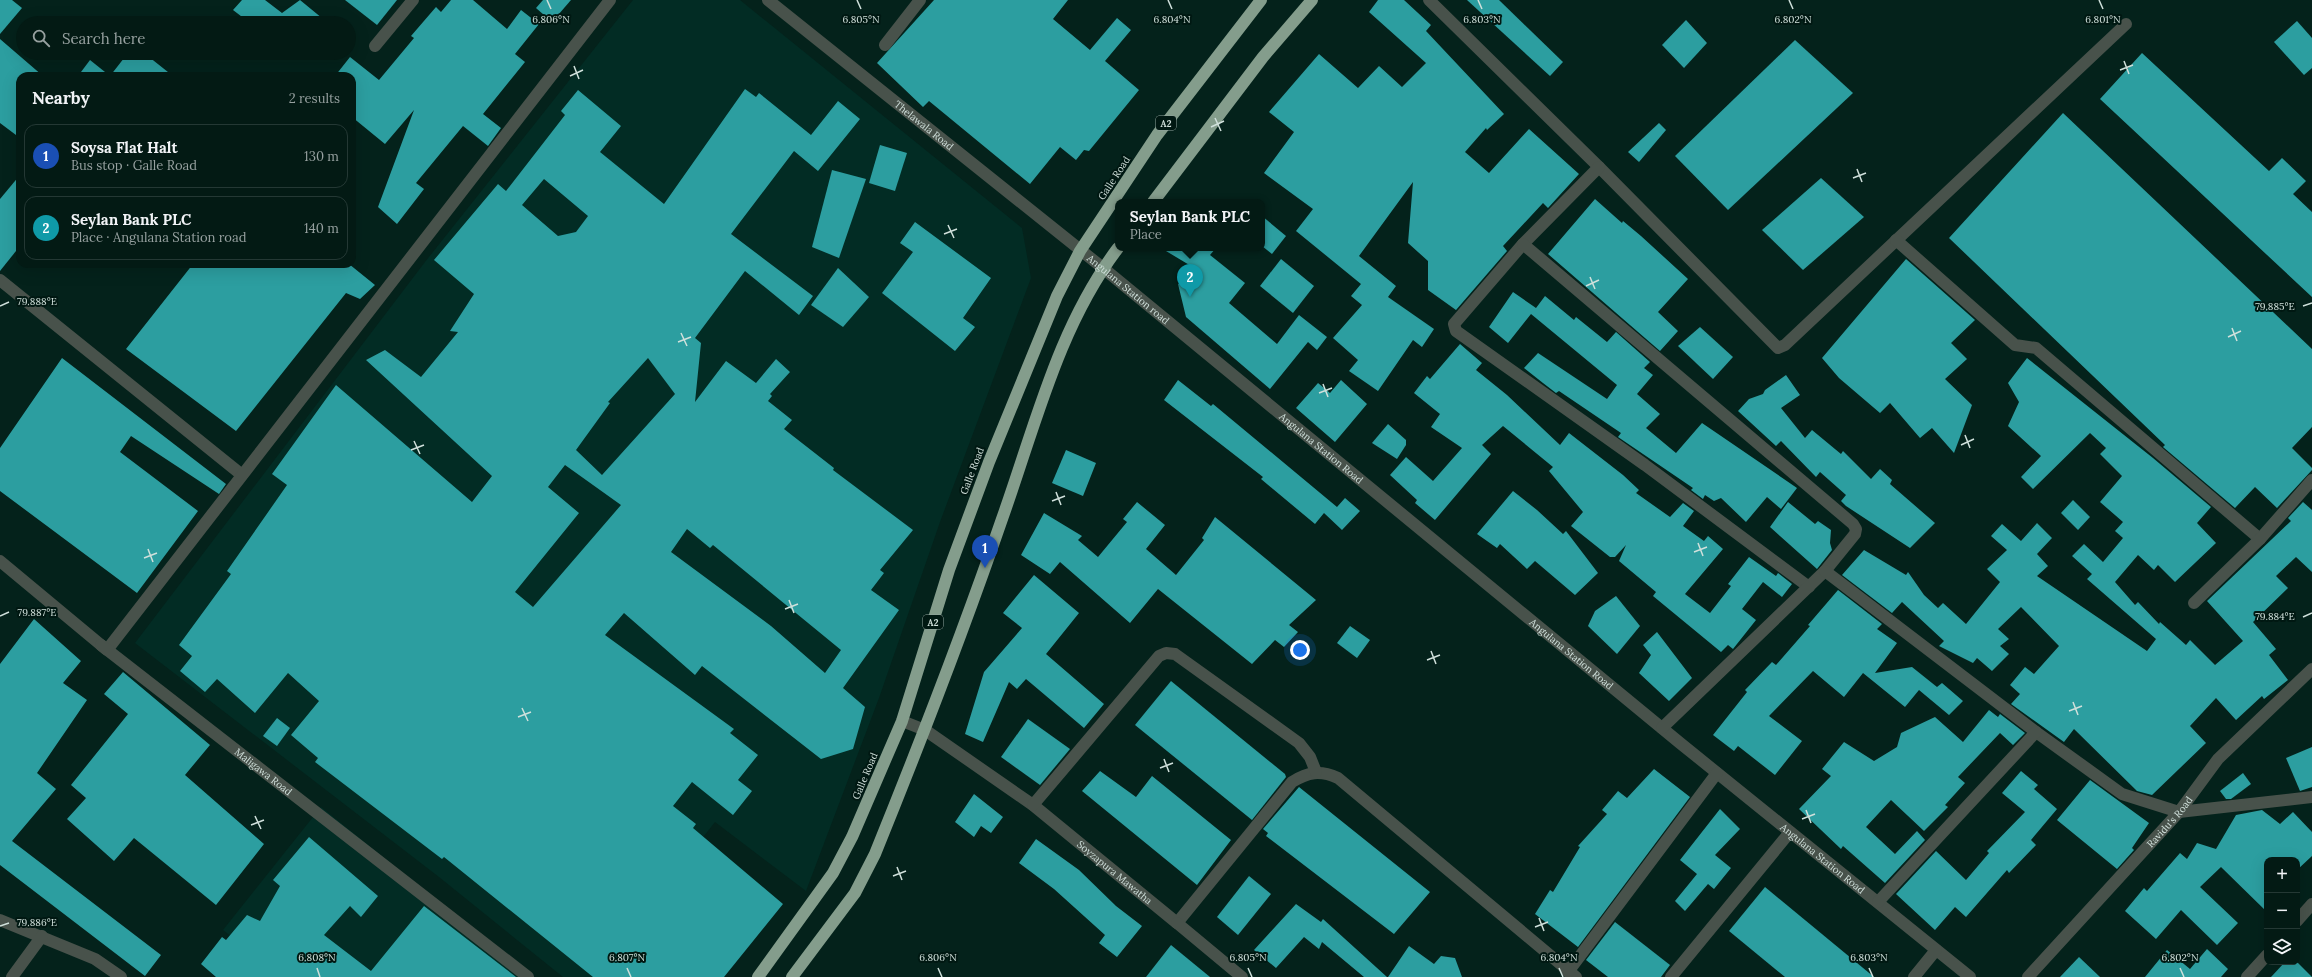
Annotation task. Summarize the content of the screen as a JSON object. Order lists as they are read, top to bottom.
{
  "streets": {
    "highway": ["A2", "Galle Road"],
    "street": [
      "Thelawala Road",
      "Angulana Station road",
      "Angulana Station Road",
      "Maligawa Road",
      "Ravidu's Road",
      "Soyzapura Mawatha"
    ]
  },
  "crossings": [
    ["Thelawala Road", "Galle Road"],
    ["Thelawala Road", "Angulana Station road"],
    ["Galle Road", "Angulana Station road"],
    ["Galle Road", "Soyzapura Mawatha"],
    ["Angulana Station road", "Angulana Station Road"]
  ],
  "page": {
    "search": "Search here",
    "heading": ["Nearby", "2 results"],
    "list": [
      {
        "mark": "1",
        "name": "Soysa Flat Halt",
        "note": "Bus stop · Galle Road",
        "value": "130 m"
      },
      {
        "mark": "2",
        "name": "Seylan Bank PLC",
        "note": "Place · Angulana Station road",
        "value": "140 m"
      }
    ],
    "popup": ["Seylan Bank PLC", "Place"],
    "pins": ["2", "1"],
    "map_buttons": ["+", "−"]
  },
  "coordinates": [
    "6.806°N",
    "6.805°N",
    "6.804°N",
    "6.803°N",
    "6.802°N",
    "6.801°N",
    "79.888°E",
    "79.885°E",
    "79.887°E",
    "79.884°E",
    "79.886°E",
    "6.808°N",
    "6.807°N"
  ]
}
